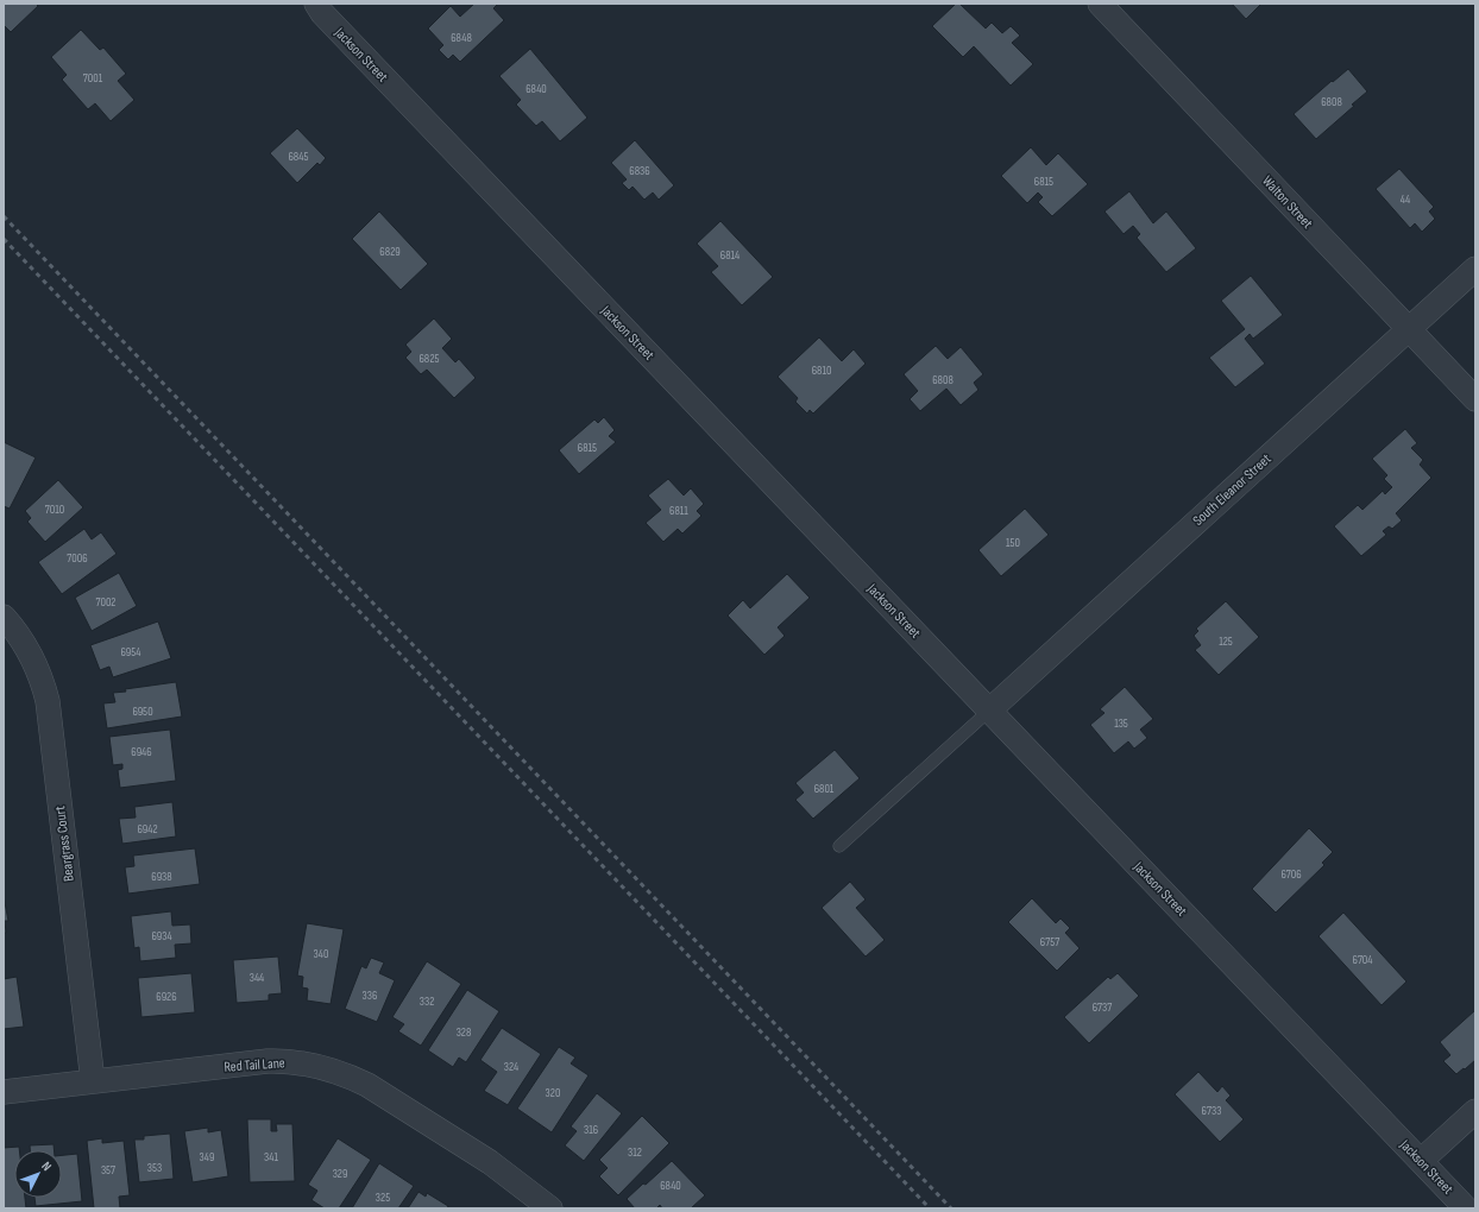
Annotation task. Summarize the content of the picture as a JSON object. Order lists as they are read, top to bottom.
{
  "streets": {
    "street": [
      "Jackson Street",
      "Walton Street",
      "South Eleanor Street",
      "Beargrass Court",
      "Red Tail Lane"
    ]
  },
  "crossings": [
    ["Jackson Street", "South Eleanor Street"],
    ["Walton Street", "South Eleanor Street"],
    ["Beargrass Court", "Red Tail Lane"]
  ],
  "house_numbers": [
    "6848",
    "7001",
    "6840",
    "6808",
    "6845",
    "6836",
    "6815",
    "44",
    "6829",
    "6814",
    "6825",
    "6810",
    "6808",
    "6815",
    "7010",
    "6811",
    "150",
    "7006",
    "7002",
    "125",
    "6954",
    "6950",
    "135",
    "6946",
    "6801",
    "6942",
    "6706",
    "6938",
    "6934",
    "6757",
    "340",
    "6704",
    "344",
    "336",
    "6926",
    "332",
    "6737",
    "328",
    "324",
    "320",
    "6733",
    "316",
    "312",
    "349",
    "341",
    "353",
    "357",
    "329",
    "6840",
    "325"
  ],
  "north": "top right"
}
